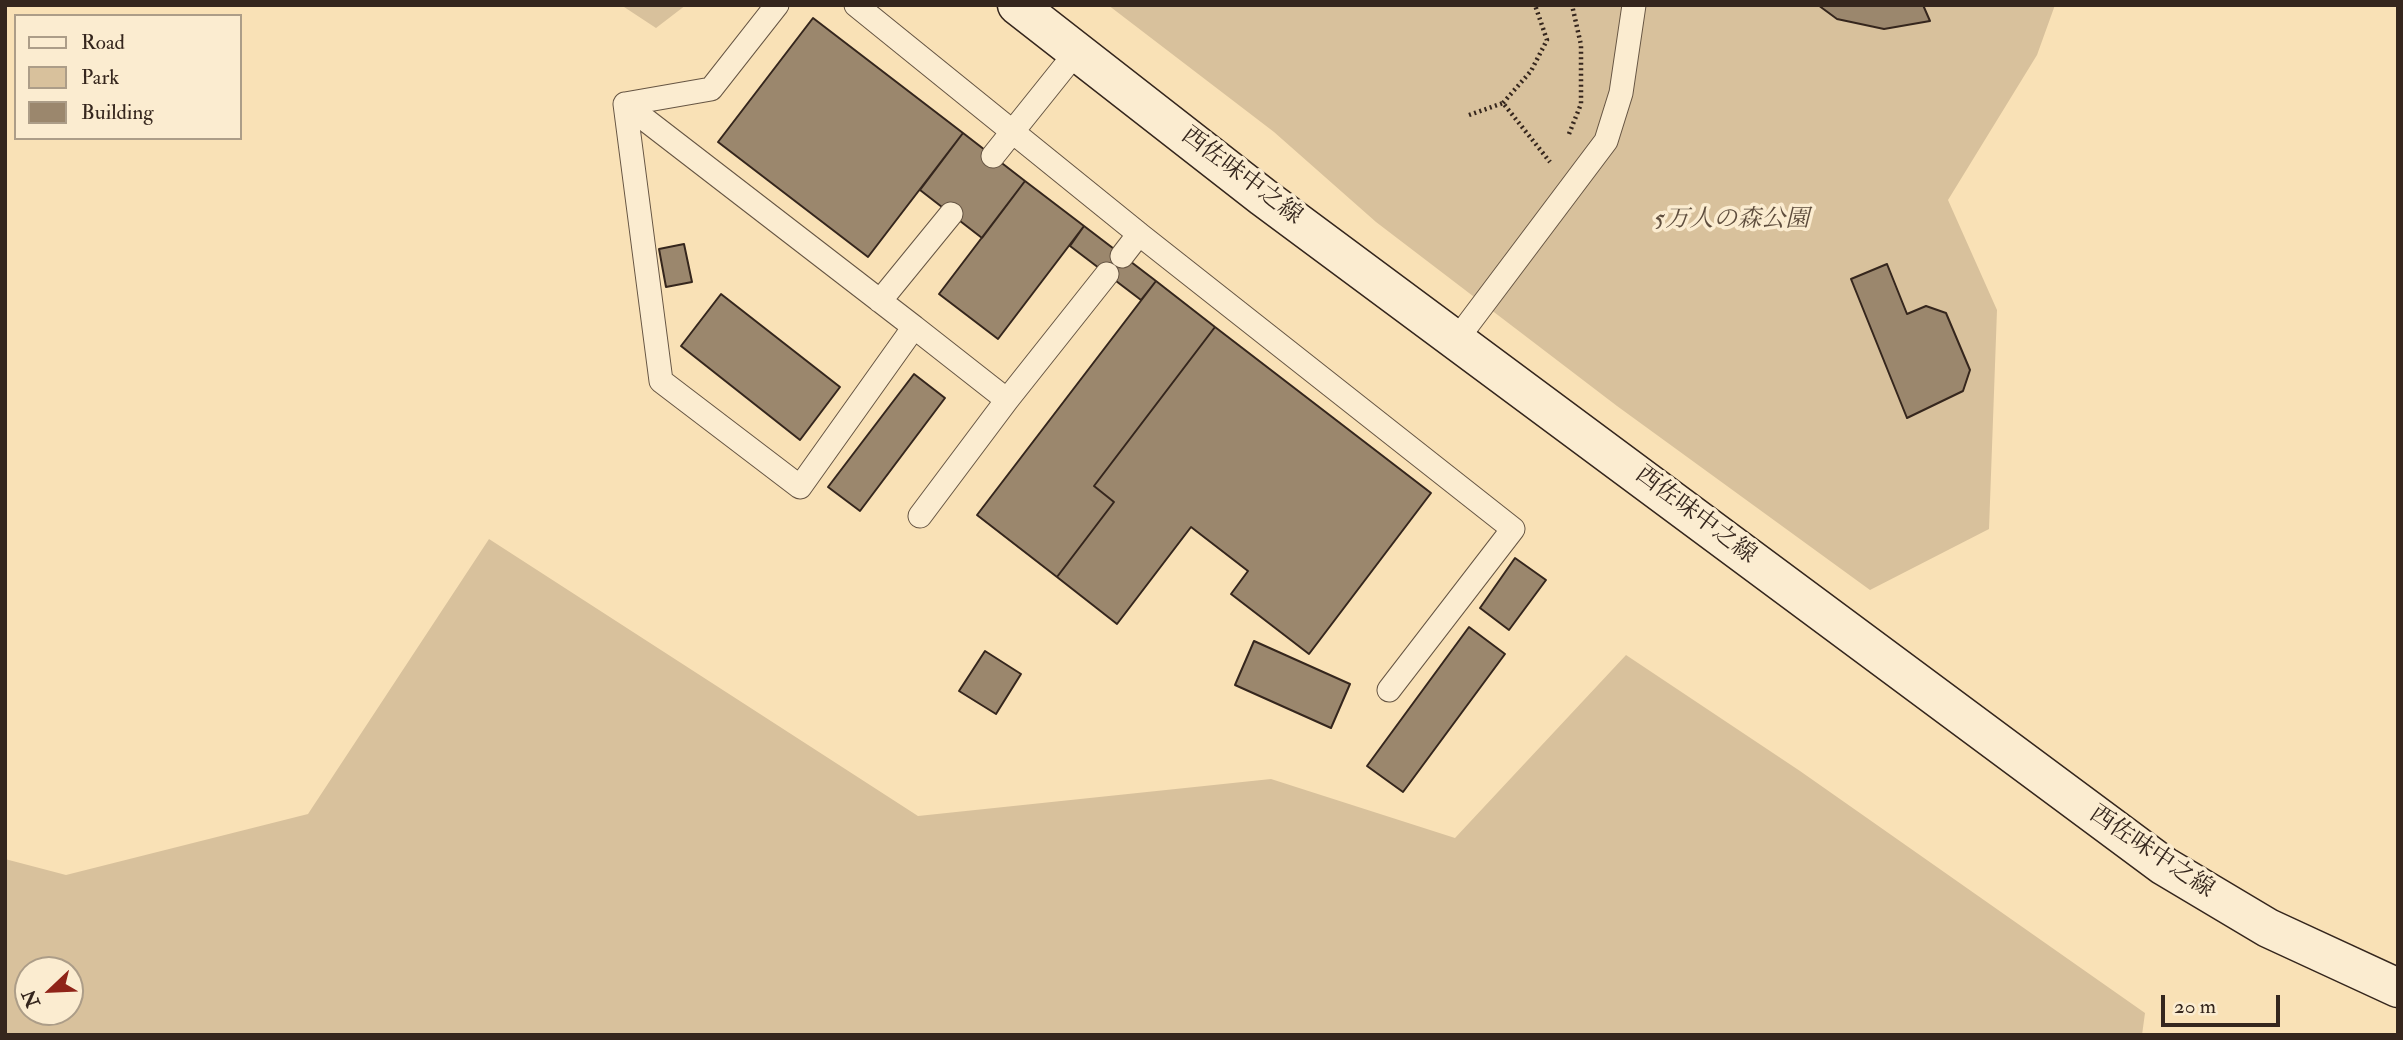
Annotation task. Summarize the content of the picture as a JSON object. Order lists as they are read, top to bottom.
{
  "streets": {
    "main road": ["西佐味中之線"]
  },
  "parks": ["5万人の森公園"],
  "legend": ["Road", "Park", "Building"],
  "scale_bar": "20 m",
  "north": "bottom left"
}
